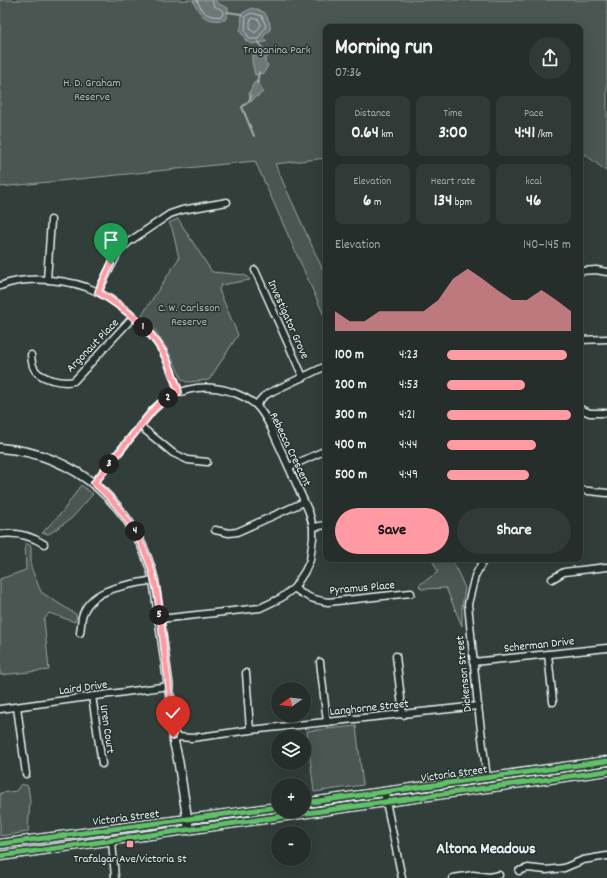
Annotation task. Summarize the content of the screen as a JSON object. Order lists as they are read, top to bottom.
{
  "streets": {
    "street": [
      "Investigator Grove",
      "Argonaut Place",
      "Rebecca Crescent",
      "Pyramus Place",
      "Scherman Drive",
      "Dickenson Street",
      "Laird Drive",
      "Langhorne Street",
      "Uren Court",
      "Victoria Street"
    ]
  },
  "crossings": [
    ["Rebecca Crescent", "Pyramus Place"],
    ["Scherman Drive", "Dickenson Street"],
    ["Dickenson Street", "Langhorne Street"],
    ["Dickenson Street", "Victoria Street"],
    ["Laird Drive", "Uren Court"]
  ],
  "districts": ["Altona Meadows"],
  "parks": ["Truganina Park", "H. D. Graham Reserve", "C. W. Carlsson Reserve"],
  "places": {
    "transit": ["Trafalgar Ave/Victoria St"]
  },
  "north": "left",
  "page": {
    "heading": ["Morning run", "07:36"],
    "stats": [
      ["Distance", "0.64 km"],
      ["Time", "3:00"],
      ["Pace", "4:41 /km"],
      ["Elevation", "6 m"],
      ["Heart rate", "134 bpm"],
      ["kcal", "46"]
    ],
    "chart": ["Elevation", "140–145 m"],
    "pins": [
      "1",
      "2",
      "3",
      "4",
      "5"
    ],
    "list": [
      {
        "name": "100 m",
        "note": "4:23"
      },
      {
        "name": "200 m",
        "note": "4:53"
      },
      {
        "name": "300 m",
        "note": "4:21"
      },
      {
        "name": "400 m",
        "note": "4:44"
      },
      {
        "name": "500 m",
        "note": "4:49"
      }
    ],
    "buttons": ["Save", "Share"],
    "map_buttons": ["+", "−"]
  }
}
